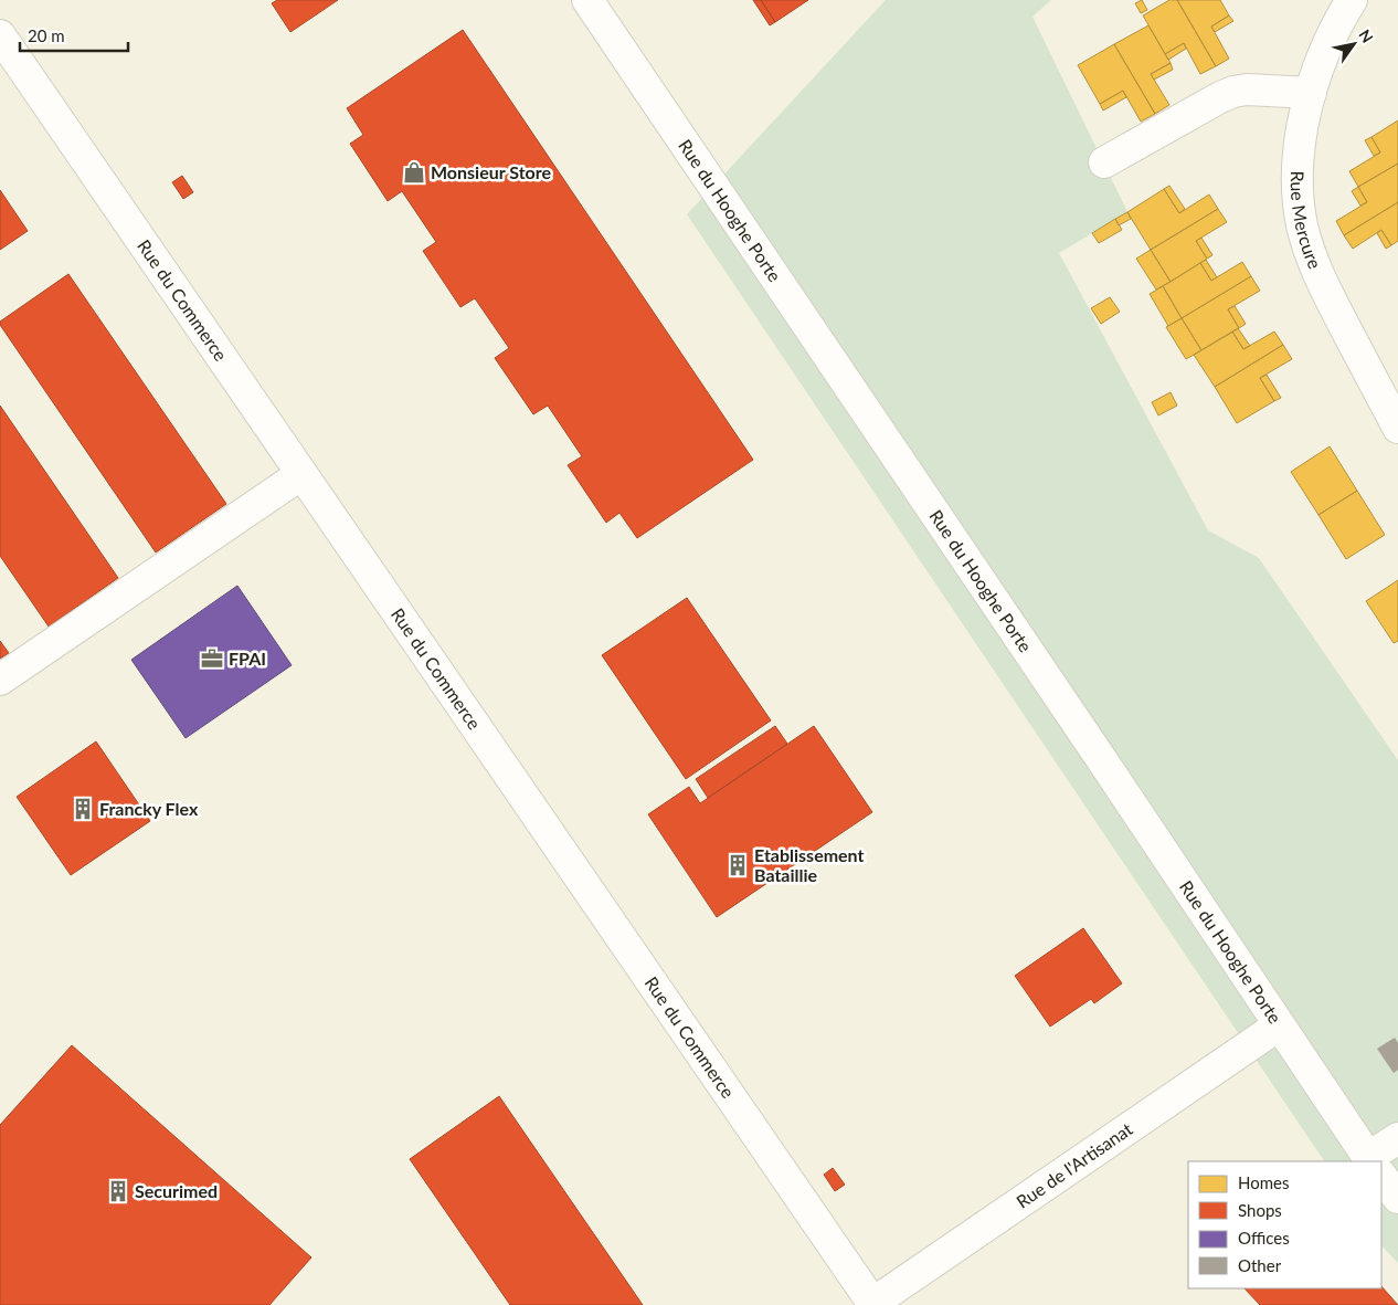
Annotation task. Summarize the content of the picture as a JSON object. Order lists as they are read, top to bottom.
{
  "streets": {
    "street": [
      "Rue du Hooghe Porte",
      "Rue Mercure",
      "Rue du Commerce",
      "Rue de l'Artisanat"
    ]
  },
  "crossings": [
    ["Rue du Hooghe Porte", "Rue de l'Artisanat"],
    ["Rue du Commerce", "Rue de l'Artisanat"]
  ],
  "places": {
    "shop": ["Monsieur Store"],
    "office": ["FPAI"],
    "building": ["Francky Flex", "Etablissement Bataillie", "Securimed"]
  },
  "legend": [
    "Homes",
    "Shops",
    "Offices",
    "Other"
  ],
  "scale_bar": "20 m",
  "north": "top right"
}
